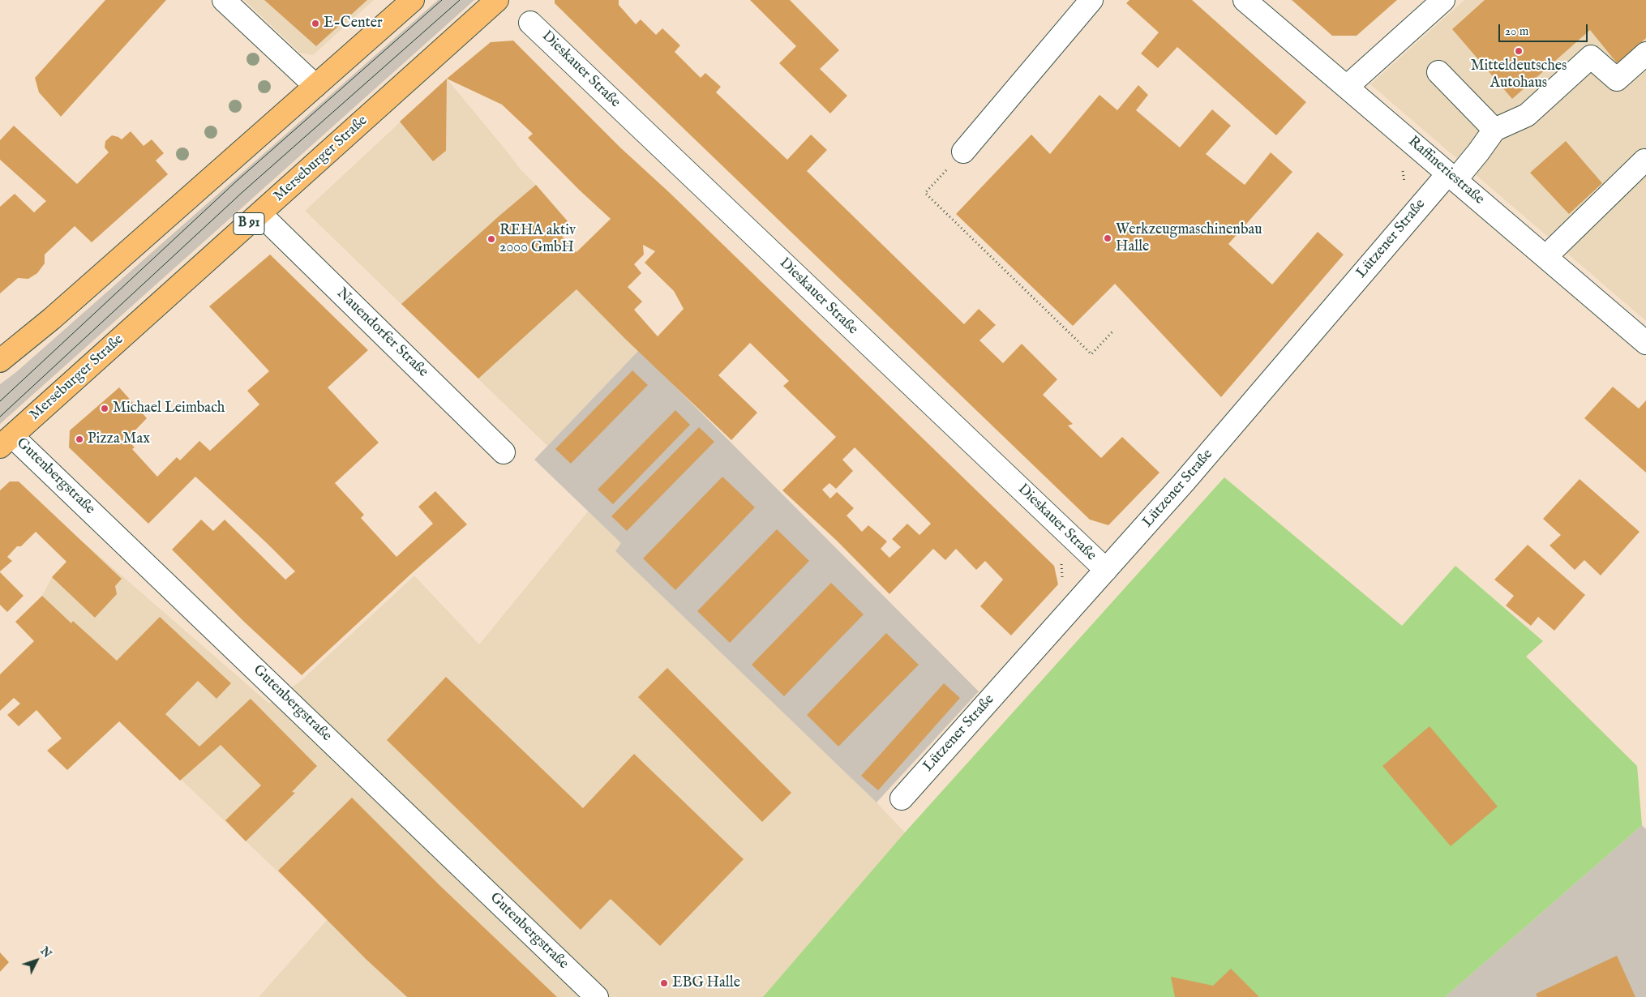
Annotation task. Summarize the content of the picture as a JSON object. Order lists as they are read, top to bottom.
{
  "streets": {
    "main road": ["Merseburger Straße", "B 91"],
    "street": [
      "Dieskauer Straße",
      "Raffineriestraße",
      "Lützener Straße",
      "Nauendorfer Straße",
      "Gutenbergstraße"
    ]
  },
  "crossings": [
    ["Dieskauer Straße", "Lützener Straße"],
    ["Merseburger Straße", "Nauendorfer Straße"],
    ["Merseburger Straße", "Gutenbergstraße"],
    ["Raffineriestraße", "Lützener Straße"]
  ],
  "places": [
    "E-Center",
    "Mitteldeutsches Autohaus",
    "Werkzeugmaschinenbau Halle",
    "REHA aktiv 2000 GmbH",
    "Michael Leimbach",
    "Pizza Max",
    "EBG Halle"
  ],
  "scale_bar": "20 m",
  "north": "top right"
}
